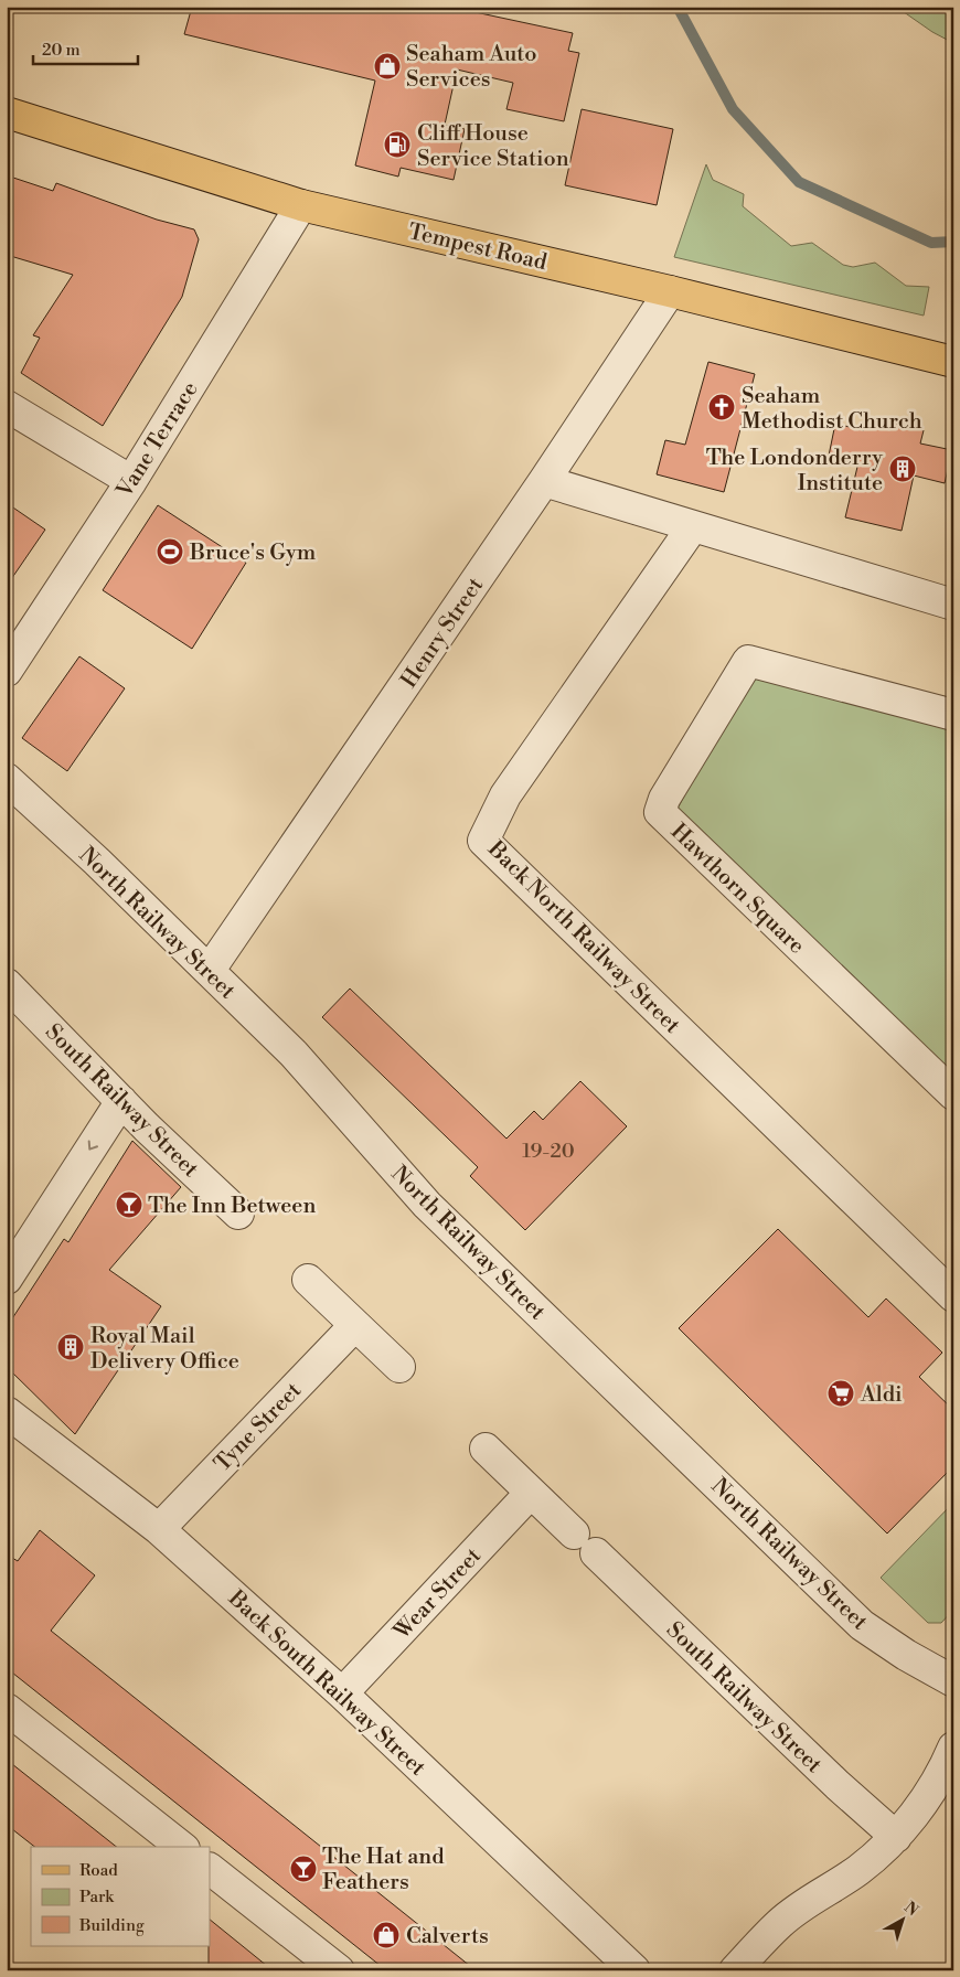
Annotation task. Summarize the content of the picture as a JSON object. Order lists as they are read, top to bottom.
{
  "streets": {
    "main road": ["Tempest Road"],
    "street": [
      "Vane Terrace",
      "Henry Street",
      "Hawthorn Square",
      "North Railway Street",
      "Back North Railway Street",
      "South Railway Street",
      "Tyne Street",
      "Wear Street",
      "Back South Railway Street"
    ]
  },
  "crossings": [
    ["Tempest Road", "Vane Terrace"],
    ["Tempest Road", "Henry Street"],
    ["Henry Street", "North Railway Street"],
    ["Tyne Street", "Back South Railway Street"],
    ["Wear Street", "Back South Railway Street"]
  ],
  "places": {
    "shop": ["Seaham Auto Services", "Calverts"],
    "fuel station": ["Cliff House Service Station"],
    "church": ["Seaham Methodist Church"],
    "building": ["The Londonderry Institute", "Royal Mail Delivery Office"],
    "sports": ["Bruce's Gym"],
    "bar": ["The Inn Between", "The Hat and Feathers"],
    "supermarket": ["Aldi"]
  },
  "house_numbers": ["19-20"],
  "legend": ["Road", "Park", "Building"],
  "scale_bar": "20 m",
  "north": "top right"
}
